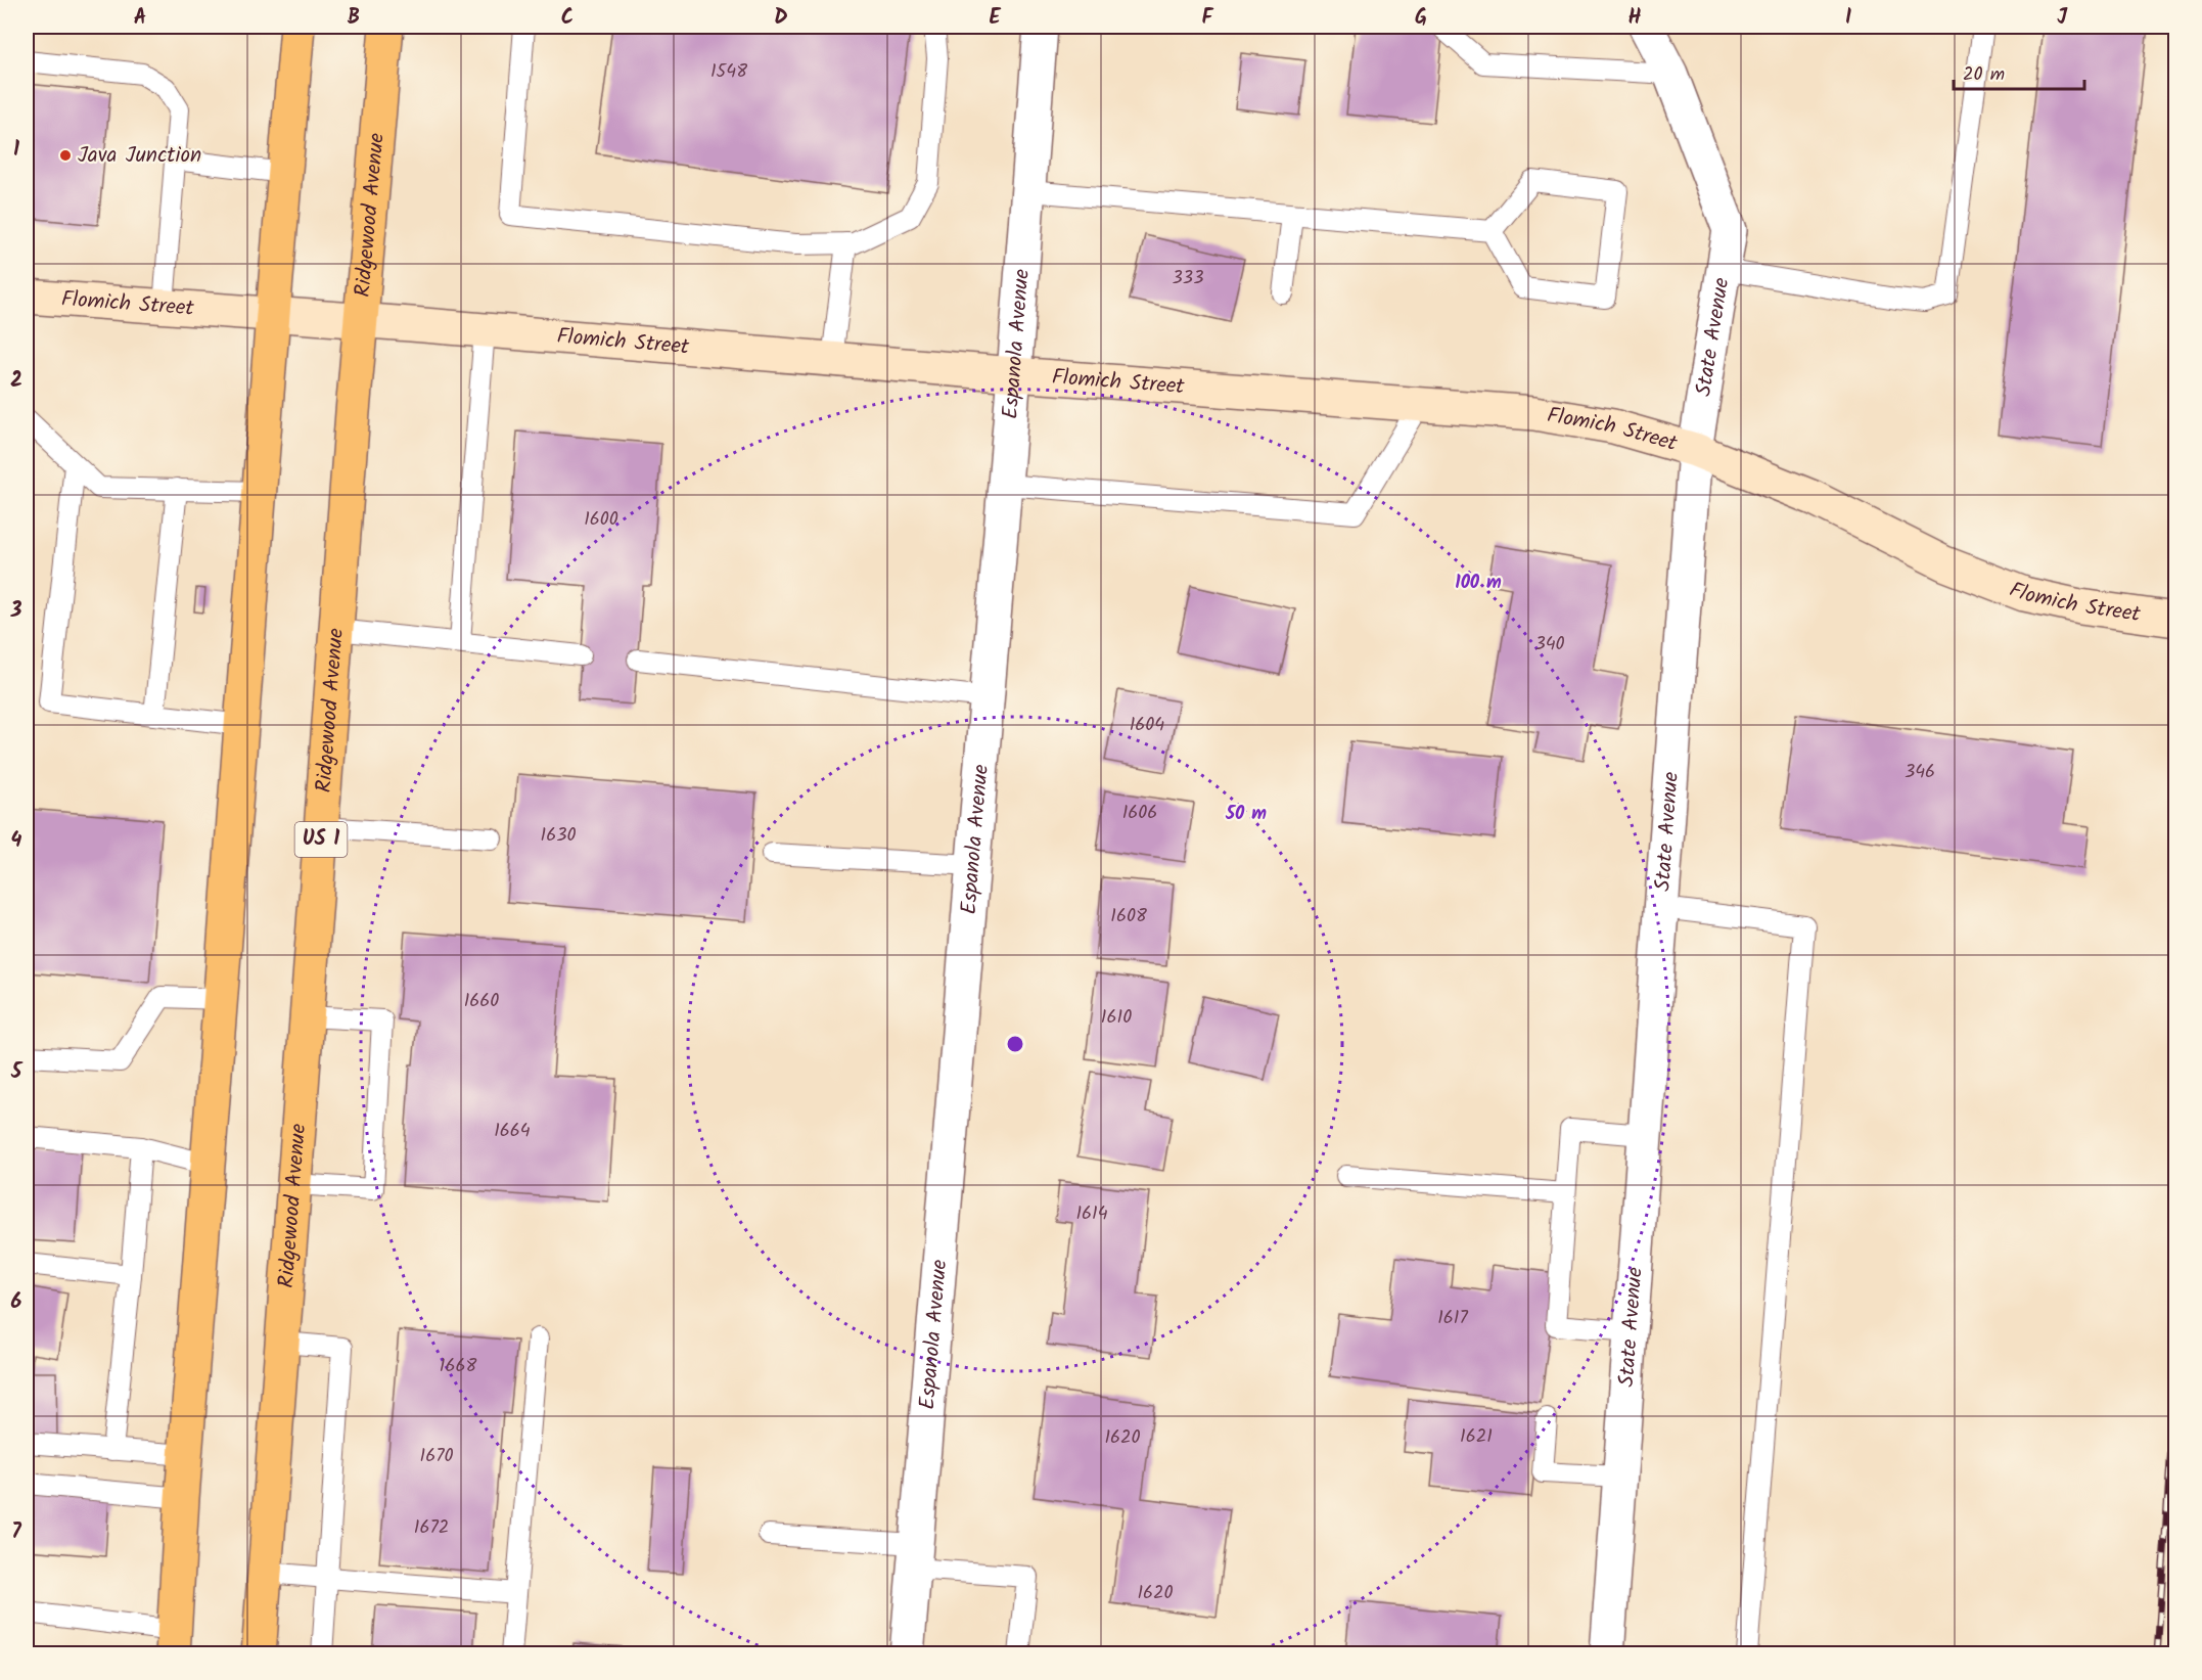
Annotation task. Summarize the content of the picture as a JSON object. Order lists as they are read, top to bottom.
{
  "streets": {
    "main road": ["Ridgewood Avenue", "US 1"],
    "street": ["Flomich Street", "State Avenue", "Espanola Avenue"]
  },
  "crossings": [
    ["Ridgewood Avenue", "Flomich Street"],
    ["Flomich Street", "State Avenue"],
    ["Flomich Street", "Espanola Avenue"]
  ],
  "places": ["Java Junction"],
  "house_numbers": [
    "1548",
    "333",
    "1600",
    "340",
    "1604",
    "346",
    "1606",
    "1630",
    "1608",
    "1660",
    "1610",
    "1664",
    "1614",
    "1617",
    "1668",
    "1621",
    "1620",
    "1670",
    "1672",
    "1620"
  ],
  "scale_bar": "20 m",
  "grid": {
    "columns": [
      "A",
      "B",
      "C",
      "D",
      "E",
      "F",
      "G",
      "H",
      "I",
      "J"
    ],
    "rows": [
      "1",
      "2",
      "3",
      "4",
      "5",
      "6",
      "7"
    ]
  },
  "rings": ["100 m", "50 m"]
}
